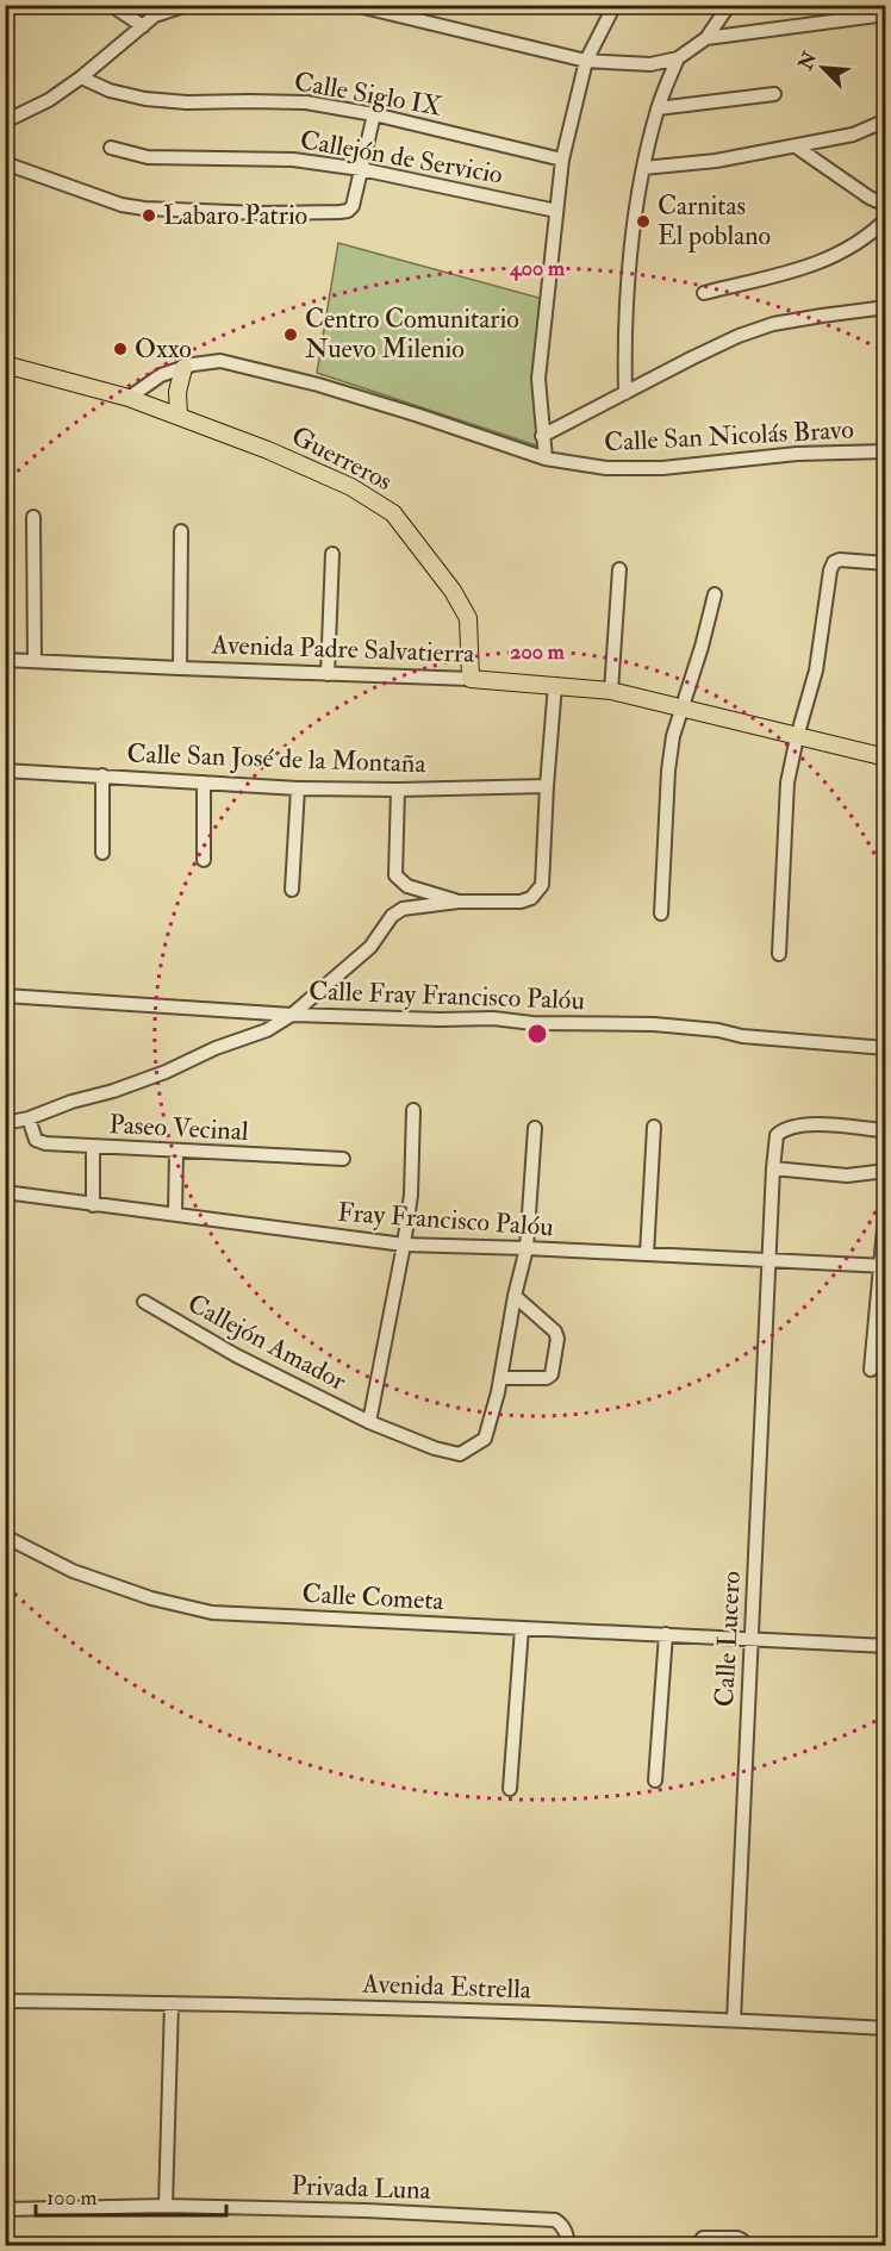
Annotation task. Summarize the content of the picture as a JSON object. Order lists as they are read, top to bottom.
{
  "streets": {
    "main road": ["Guerreros", "Avenida Padre Salvatierra"],
    "street": [
      "Calle Siglo IX",
      "Callejón de Servicio",
      "Calle San Nicolás Bravo",
      "Calle San José de la Montaña",
      "Calle Fray Francisco Palóu",
      "Paseo Vecinal",
      "Fray Francisco Palóu",
      "Callejón Amador",
      "Calle Cometa",
      "Calle Lucero",
      "Avenida Estrella",
      "Privada Luna"
    ]
  },
  "crossings": [
    ["Calle San Nicolás Bravo", "Guerreros"],
    ["Guerreros", "Avenida Padre Salvatierra"],
    ["Calle Fray Francisco Palóu", "Paseo Vecinal"],
    ["Fray Francisco Palóu", "Calle Lucero"],
    ["Calle Cometa", "Calle Lucero"],
    ["Calle Lucero", "Avenida Estrella"]
  ],
  "places": [
    "Labaro Patrio",
    "Carnitas El poblano",
    "Centro Comunitario Nuevo Milenio",
    "Oxxo"
  ],
  "scale_bar": "100 m",
  "north": "top left",
  "rings": ["400 m", "200 m"]
}
